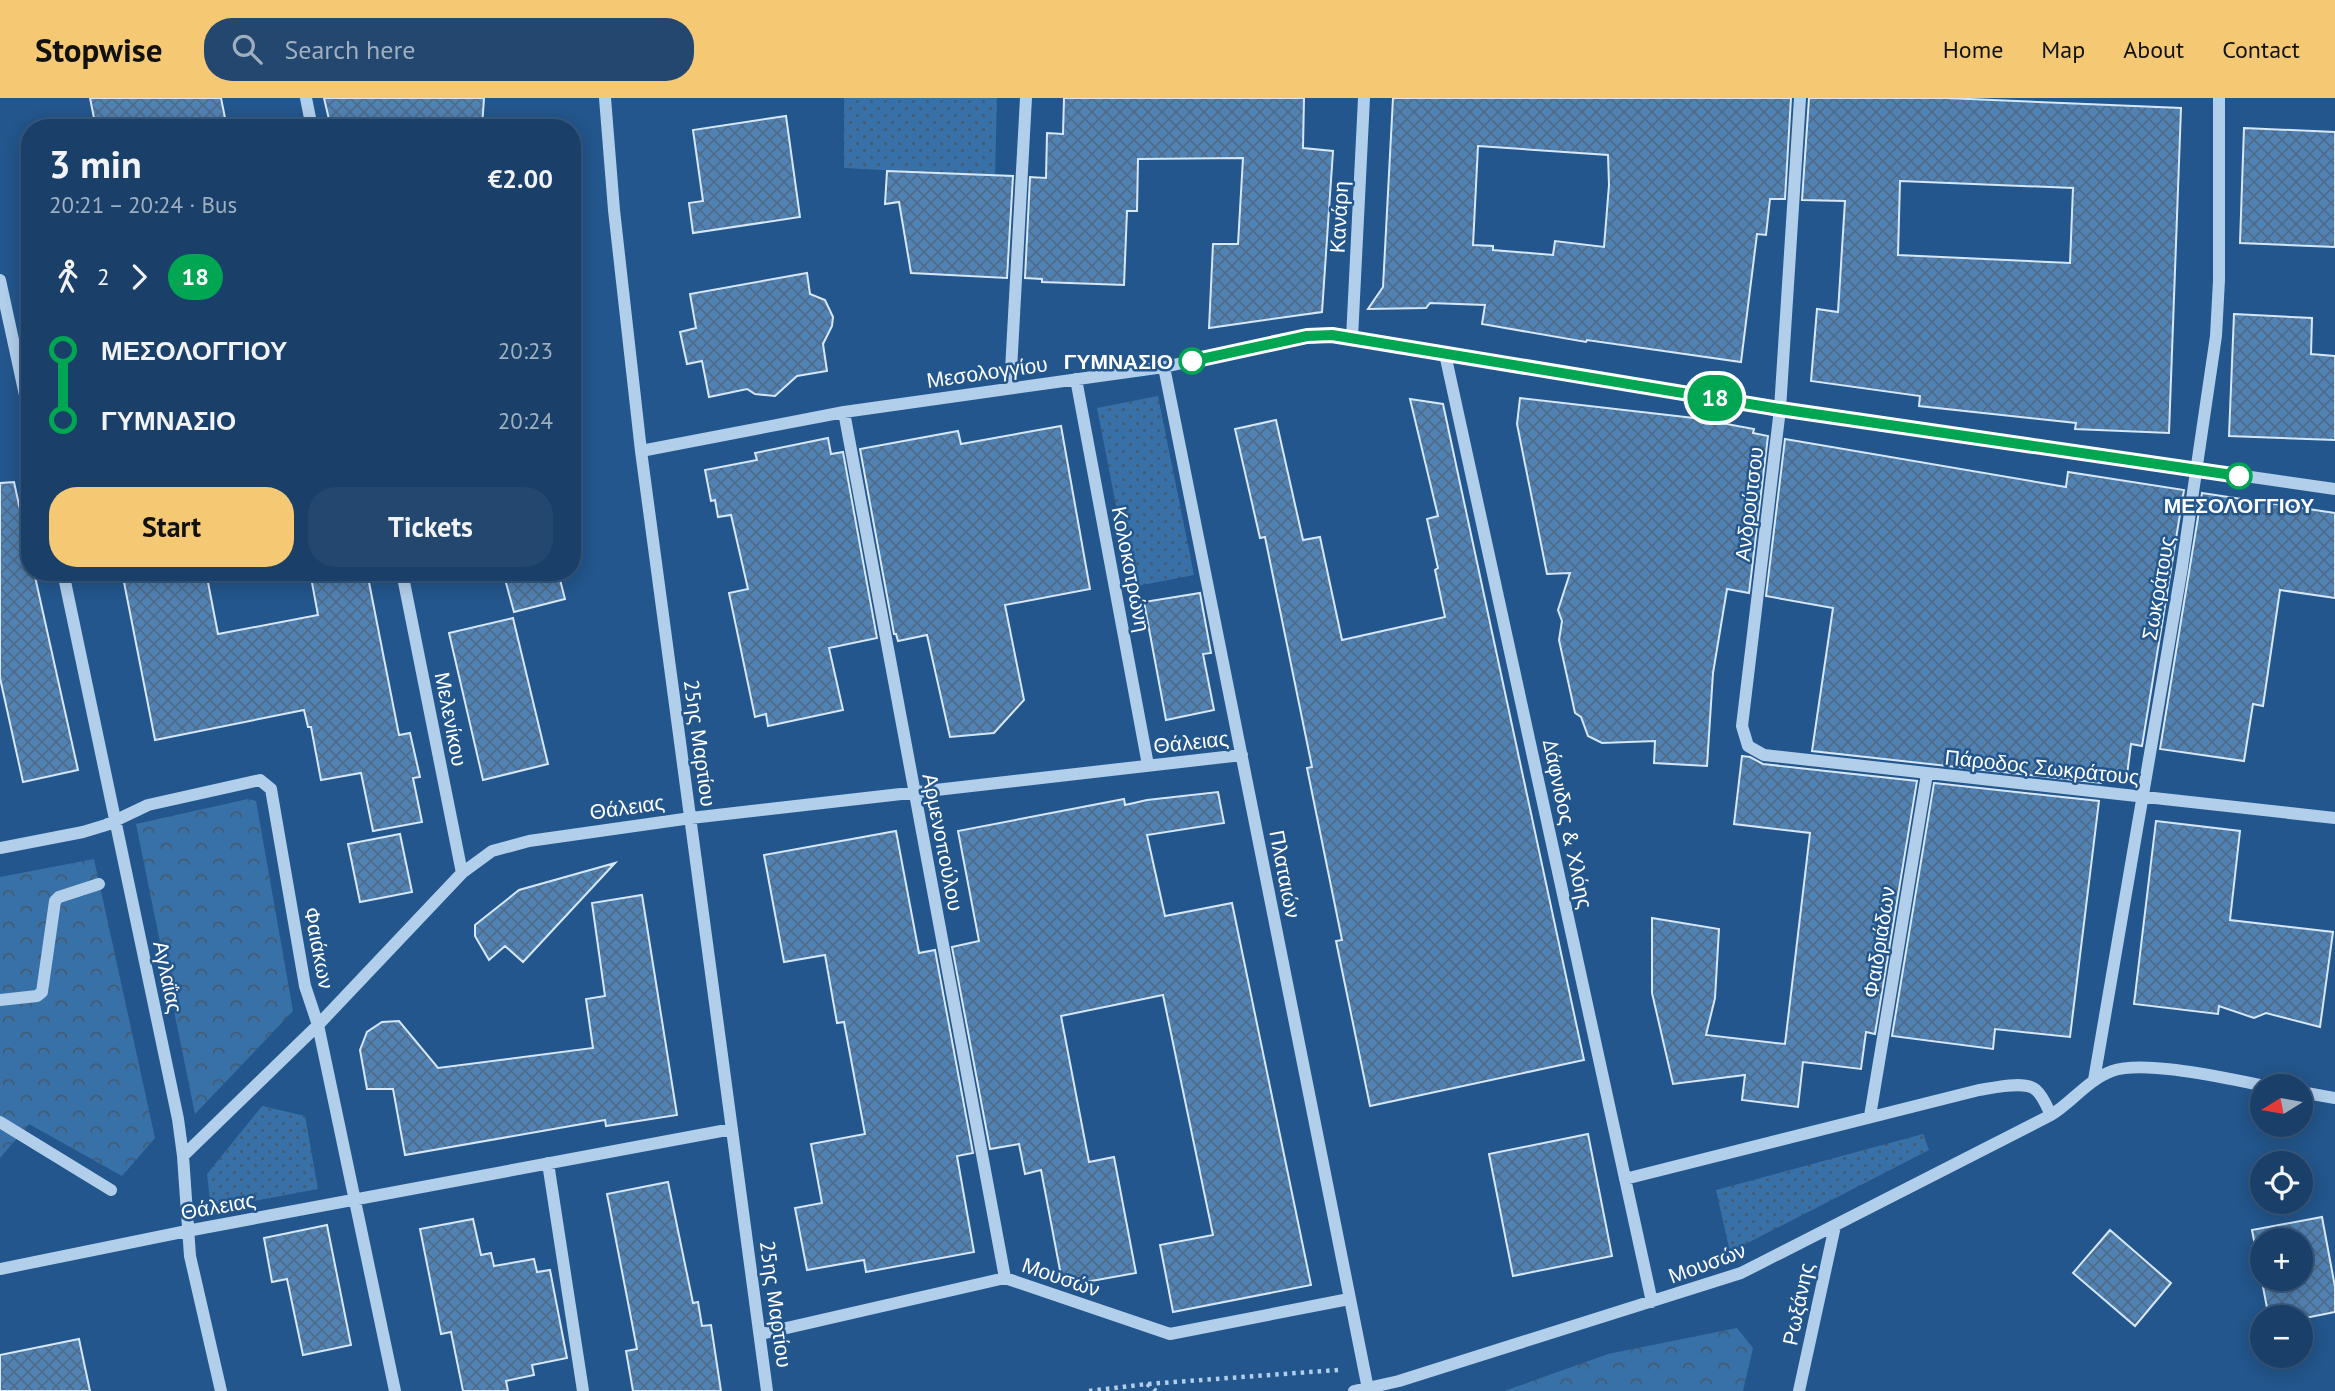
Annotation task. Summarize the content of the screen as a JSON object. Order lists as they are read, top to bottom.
{
  "streets": {
    "street": [
      "Κανάρη",
      "Μεσολογγίου",
      "Ανδρούτσου",
      "Κολοκοτρώνη",
      "Σωκράτους",
      "Μελενίκου",
      "Θάλειας",
      "25ης Μαρτίου",
      "Πάροδος Σωκράτους",
      "Δάφνιδος & Χλόης",
      "Αρμενοπούλου",
      "Πλαταιών",
      "Φαιδριάδων",
      "Φαιάκων",
      "Αγλαΐας",
      "Μουσών",
      "Ρωξάνης"
    ]
  },
  "crossings": [
    ["Κανάρη", "Μεσολογγίου"],
    ["Μεσολογγίου", "Ανδρούτσου"],
    ["Μεσολογγίου", "Κολοκοτρώνη"],
    ["Μεσολογγίου", "Σωκράτους"],
    ["Μεσολογγίου", "25ης Μαρτίου"],
    ["Μεσολογγίου", "Δάφνιδος & Χλόης"],
    ["Μεσολογγίου", "Αρμενοπούλου"],
    ["Μεσολογγίου", "Πλαταιών"],
    ["Ανδρούτσου", "Πάροδος Σωκράτους"],
    ["Κολοκοτρώνη", "Θάλειας"],
    ["Σωκράτους", "Πάροδος Σωκράτους"],
    ["Σωκράτους", "Μουσών"],
    ["Μελενίκου", "Θάλειας"],
    ["Θάλειας", "25ης Μαρτίου"],
    ["Θάλειας", "Αρμενοπούλου"],
    ["Θάλειας", "Πλαταιών"],
    ["Θάλειας", "Φαιάκων"],
    ["Θάλειας", "Αγλαΐας"],
    ["25ης Μαρτίου", "Μουσών"],
    ["Πάροδος Σωκράτους", "Φαιδριάδων"],
    ["Δάφνιδος & Χλόης", "Μουσών"],
    ["Αρμενοπούλου", "Μουσών"],
    ["Πλαταιών", "Μουσών"],
    ["Φαιάκων", "Αγλαΐας"],
    ["Μουσών", "Ρωξάνης"]
  ],
  "places": ["ΓΥΜΝΑΣΙΟ", "ΜΕΣΟΛΟΓΓΙΟΥ"],
  "lines": ["bus line 18"],
  "north": "left",
  "page": {
    "header": "Stopwise",
    "search": "Search here",
    "nav": [
      "Home",
      "Map",
      "About",
      "Contact"
    ],
    "on_map": "18",
    "heading": ["3 min", "20:21 – 20:24 · Bus", "€2.00"],
    "legs": ["2", "18"],
    "list": [
      {
        "name": "ΜΕΣΟΛΟΓΓΙΟΥ",
        "value": "20:23"
      },
      {
        "name": "ΓΥΜΝΑΣΙΟ",
        "value": "20:24"
      }
    ],
    "buttons": ["Start", "Tickets"],
    "map_buttons": ["+", "−"]
  }
}
